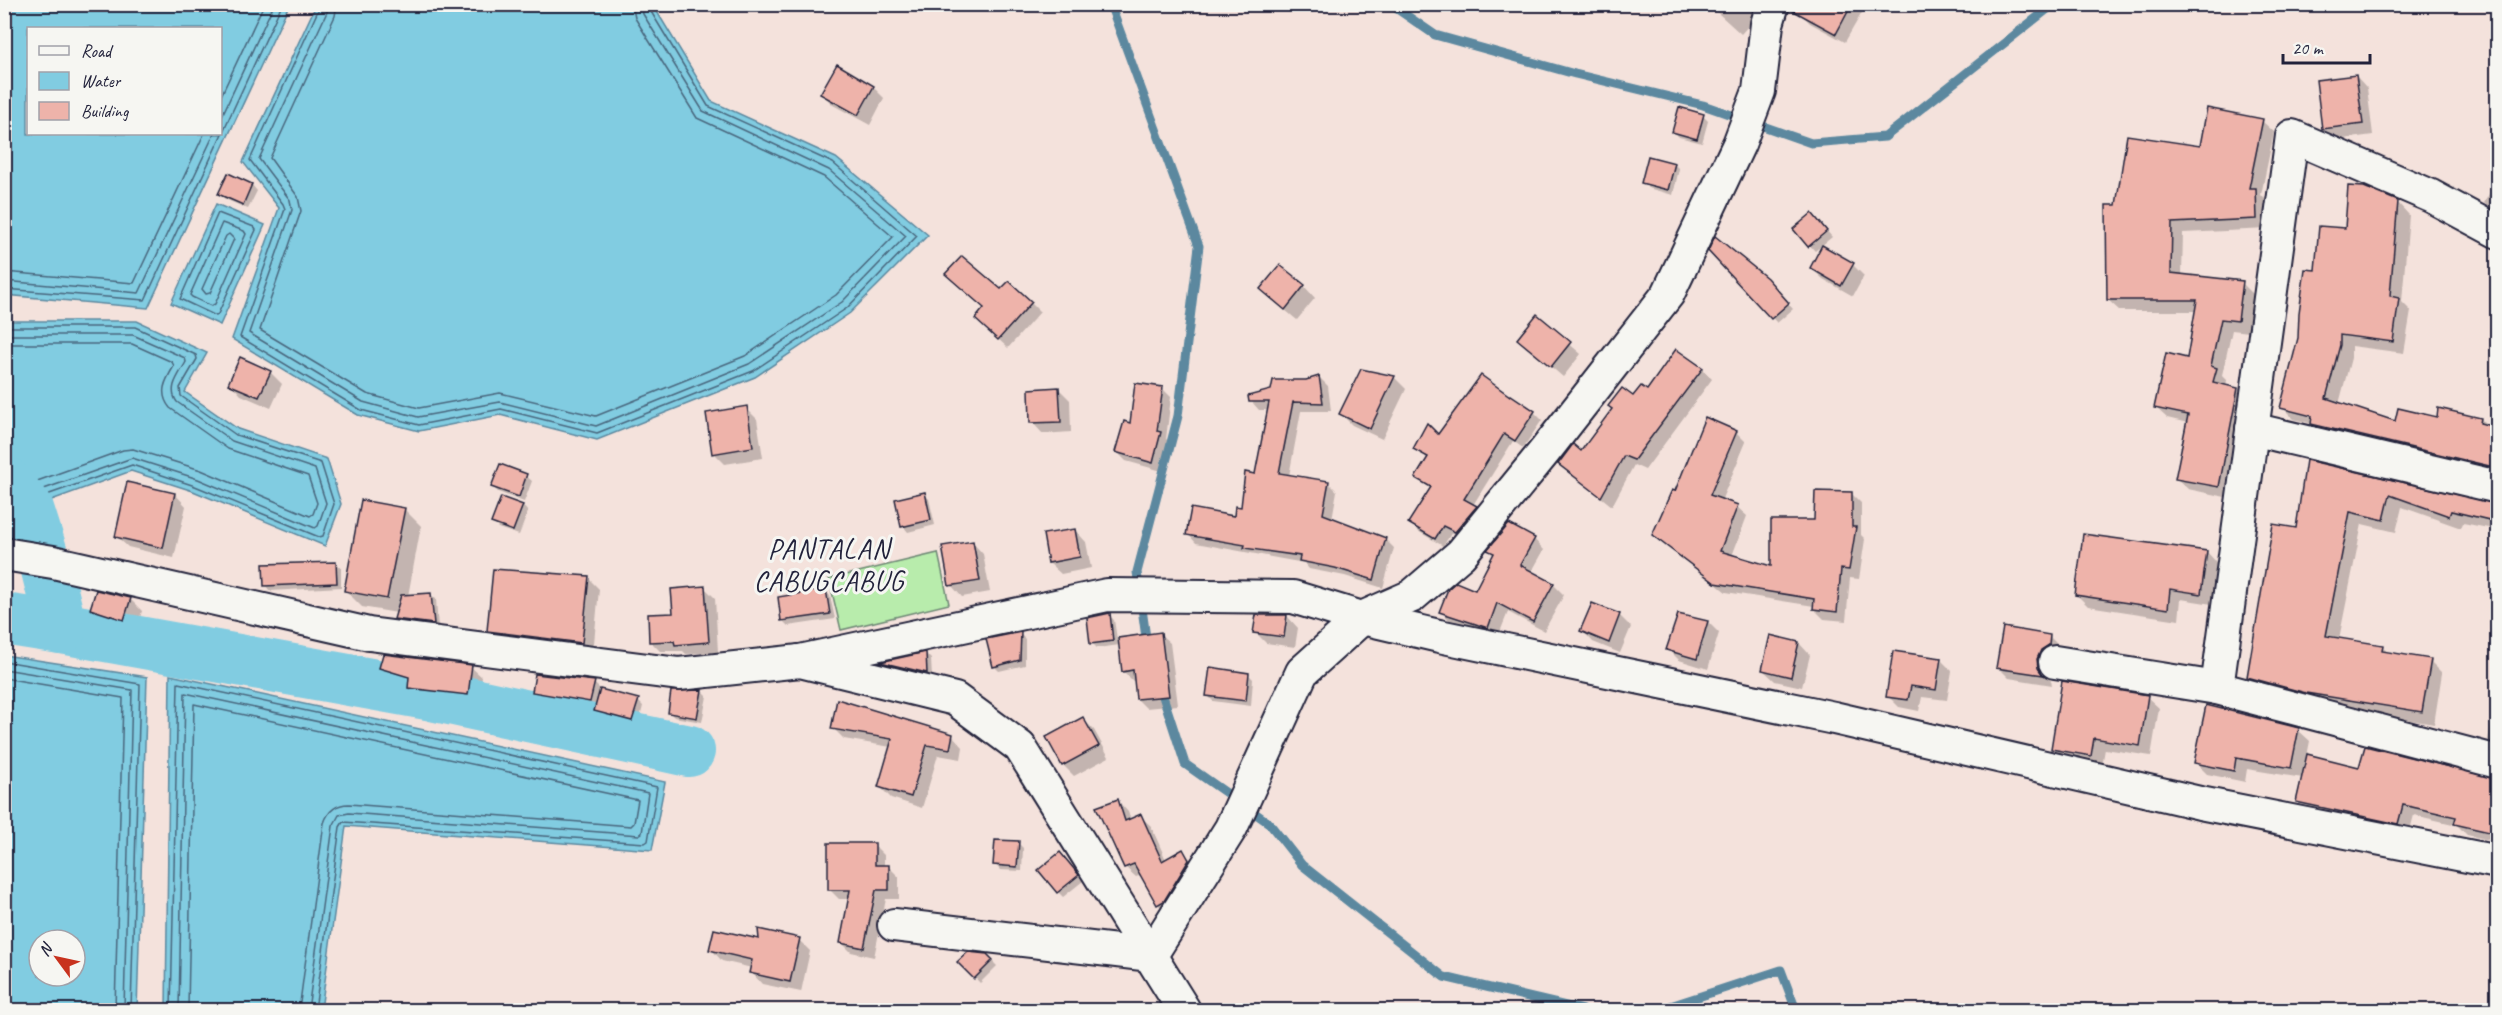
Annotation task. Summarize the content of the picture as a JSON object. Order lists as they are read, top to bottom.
{
  "districts": ["PANTALAN CABUGCABUG"],
  "legend": ["Road", "Water", "Building"],
  "scale_bar": "20 m",
  "north": "top left"
}
